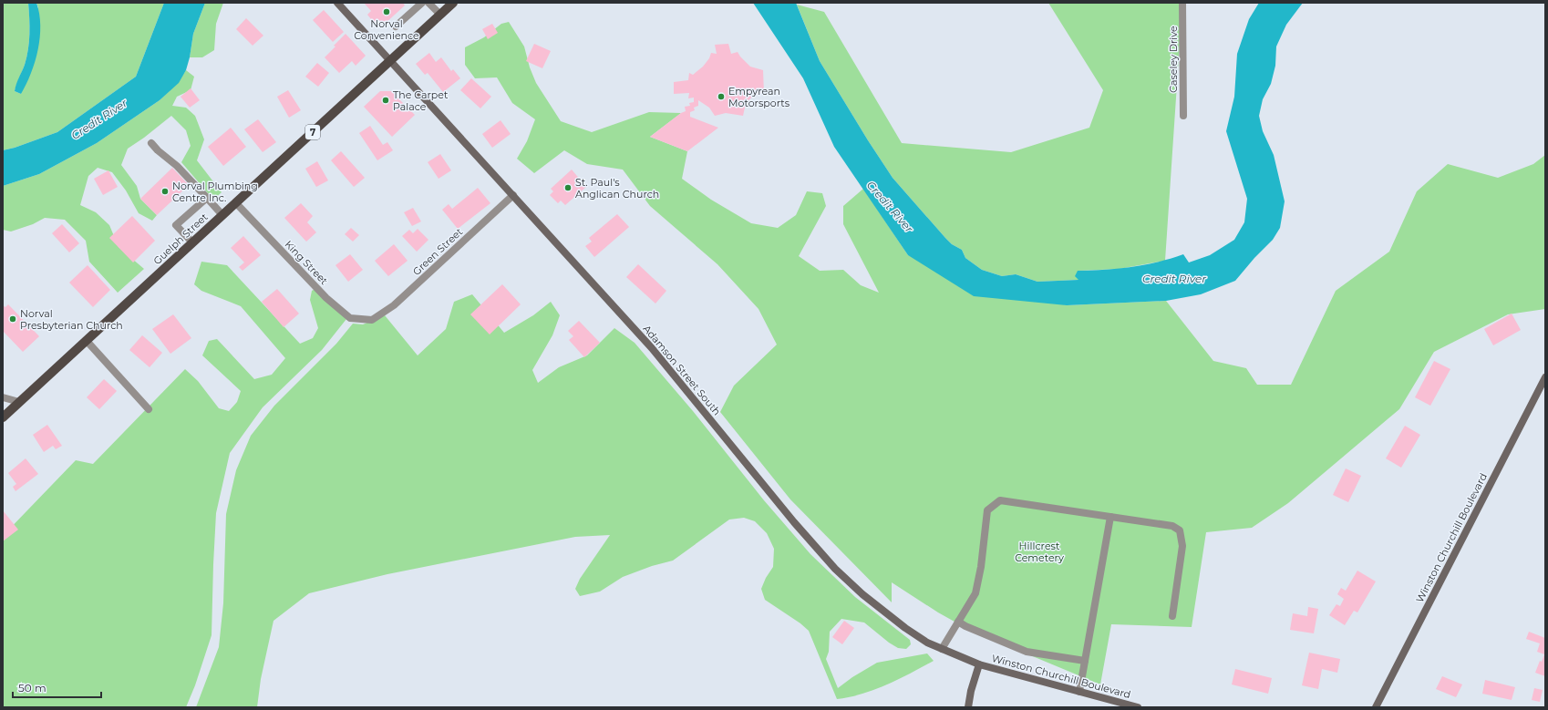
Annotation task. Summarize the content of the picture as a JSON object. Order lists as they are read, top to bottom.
{
  "streets": {
    "main road": [
      "7",
      "Guelph Street",
      "Adamson Street South",
      "Winston Churchill Boulevard"
    ],
    "street": ["Caseley Drive", "Green Street", "King Street"]
  },
  "crossings": [
    ["Guelph Street", "King Street"],
    ["Guelph Street", "Adamson Street South"],
    ["Green Street", "King Street"],
    ["Green Street", "Adamson Street South"],
    ["Adamson Street South", "Winston Churchill Boulevard"]
  ],
  "water": ["Credit River"],
  "parks": ["Hillcrest Cemetery"],
  "places": [
    "Norval Convenience",
    "Empyrean Motorsports",
    "The Carpet Palace",
    "St. Paul's Anglican Church",
    "Norval Plumbing Centre Inc.",
    "Norval Presbyterian Church"
  ],
  "scale_bar": "50 m"
}
